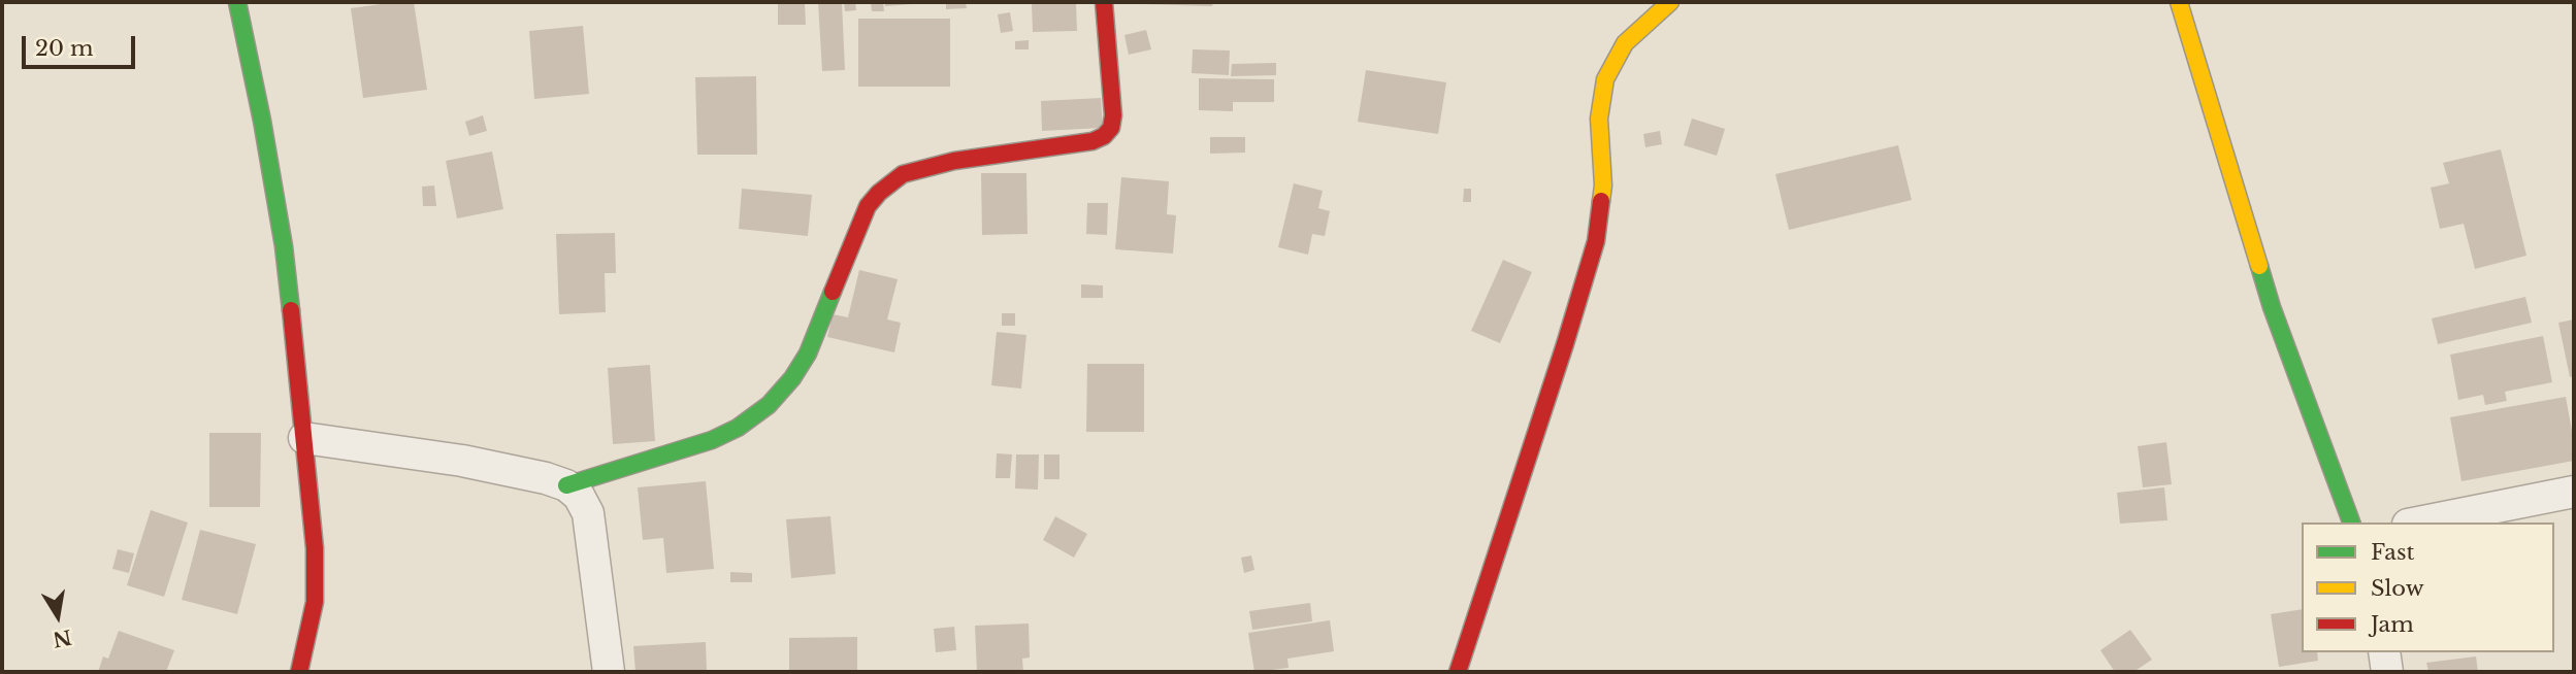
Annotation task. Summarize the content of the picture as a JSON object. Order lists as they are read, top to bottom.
{
  "legend": ["Fast", "Slow", "Jam"],
  "scale_bar": "20 m",
  "north": "bottom"
}
